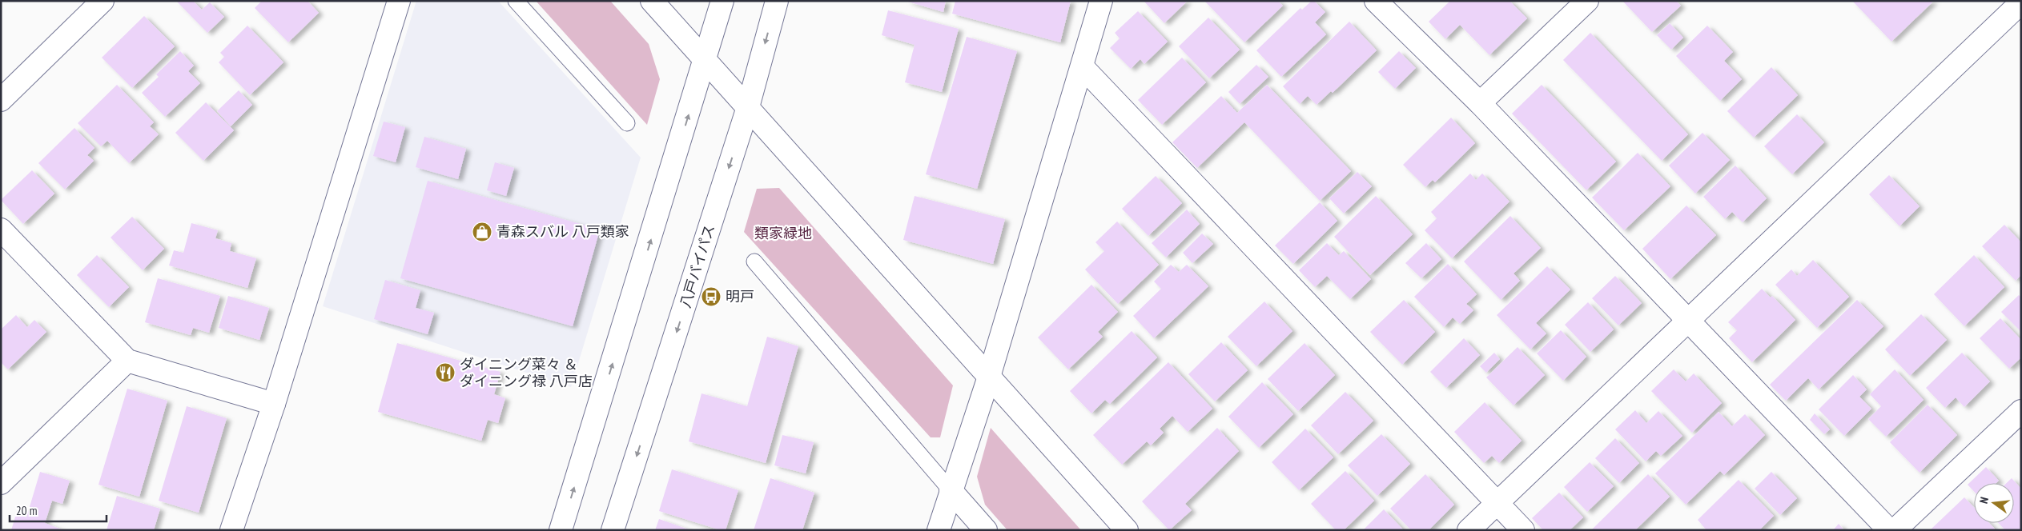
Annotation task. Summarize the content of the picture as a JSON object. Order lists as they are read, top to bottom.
{
  "streets": {
    "main road": ["八戸バイパス"]
  },
  "parks": ["類家緑地"],
  "places": {
    "shop": ["青森スバル 八戸類家"],
    "bus stop": ["明戸"],
    "restaurant": ["ダイニング菜々 ＆ ダイニング禄 八戸店"]
  },
  "scale_bar": "20 m",
  "north": "left"
}
